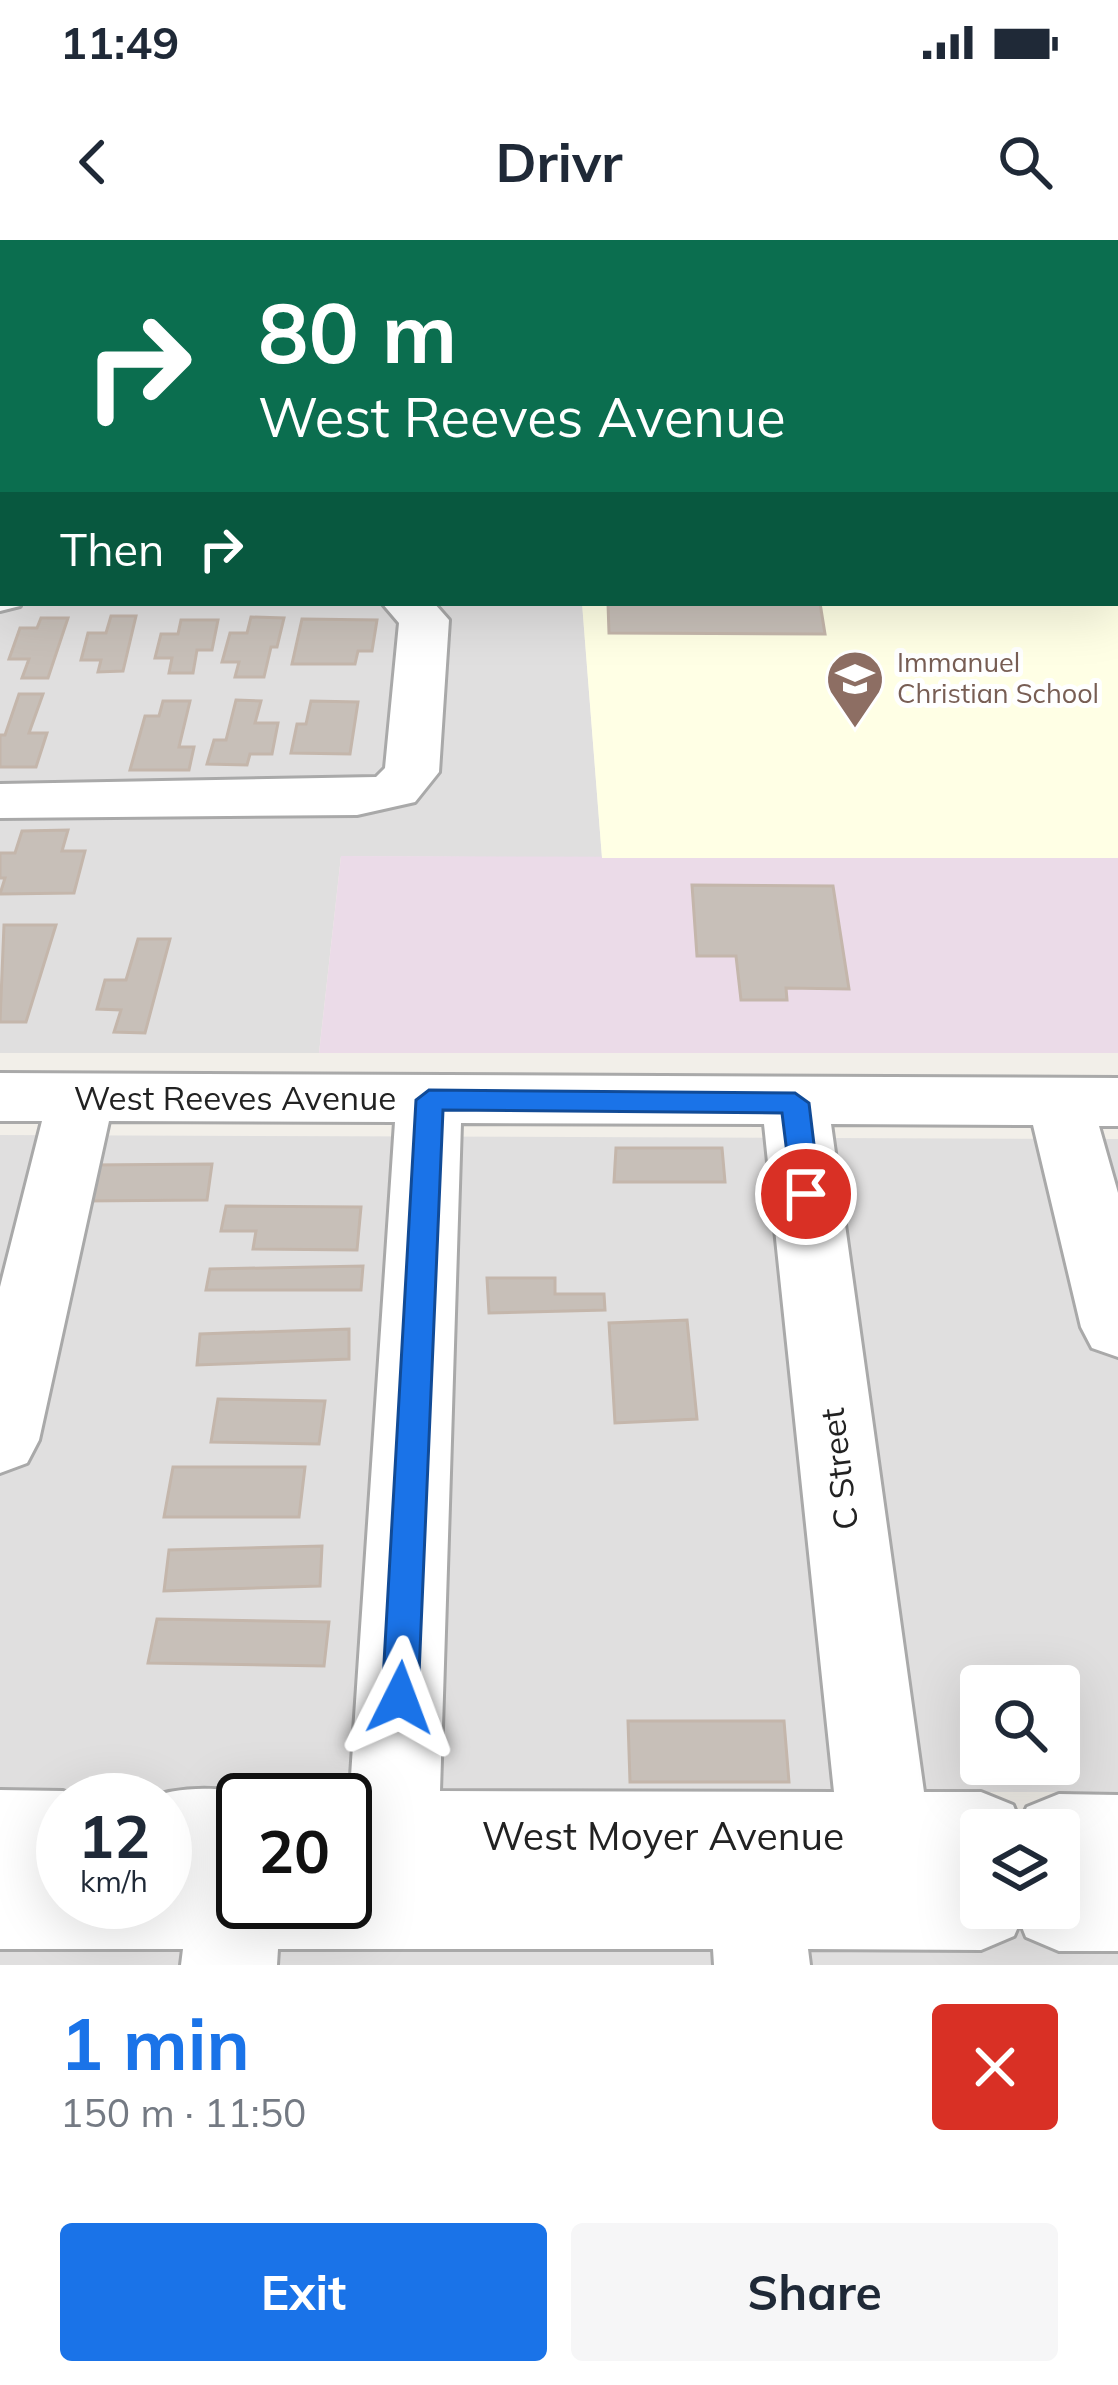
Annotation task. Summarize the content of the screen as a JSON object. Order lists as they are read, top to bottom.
{
  "streets": {
    "street": ["West Reeves Avenue", "C Street", "West Moyer Avenue"]
  },
  "crossings": [
    ["West Reeves Avenue", "C Street"],
    ["C Street", "West Moyer Avenue"]
  ],
  "places": {
    "school or university": ["Immanuel Christian School"]
  },
  "page": {
    "status": "11:49",
    "header": "Drivr",
    "turn": ["80 m", "West Reeves Avenue"],
    "then": "Then",
    "speed": "12 km/h",
    "limit": "20",
    "heading": ["1 min", "150 m · 11:50"],
    "buttons": ["Exit", "Share"]
  }
}
